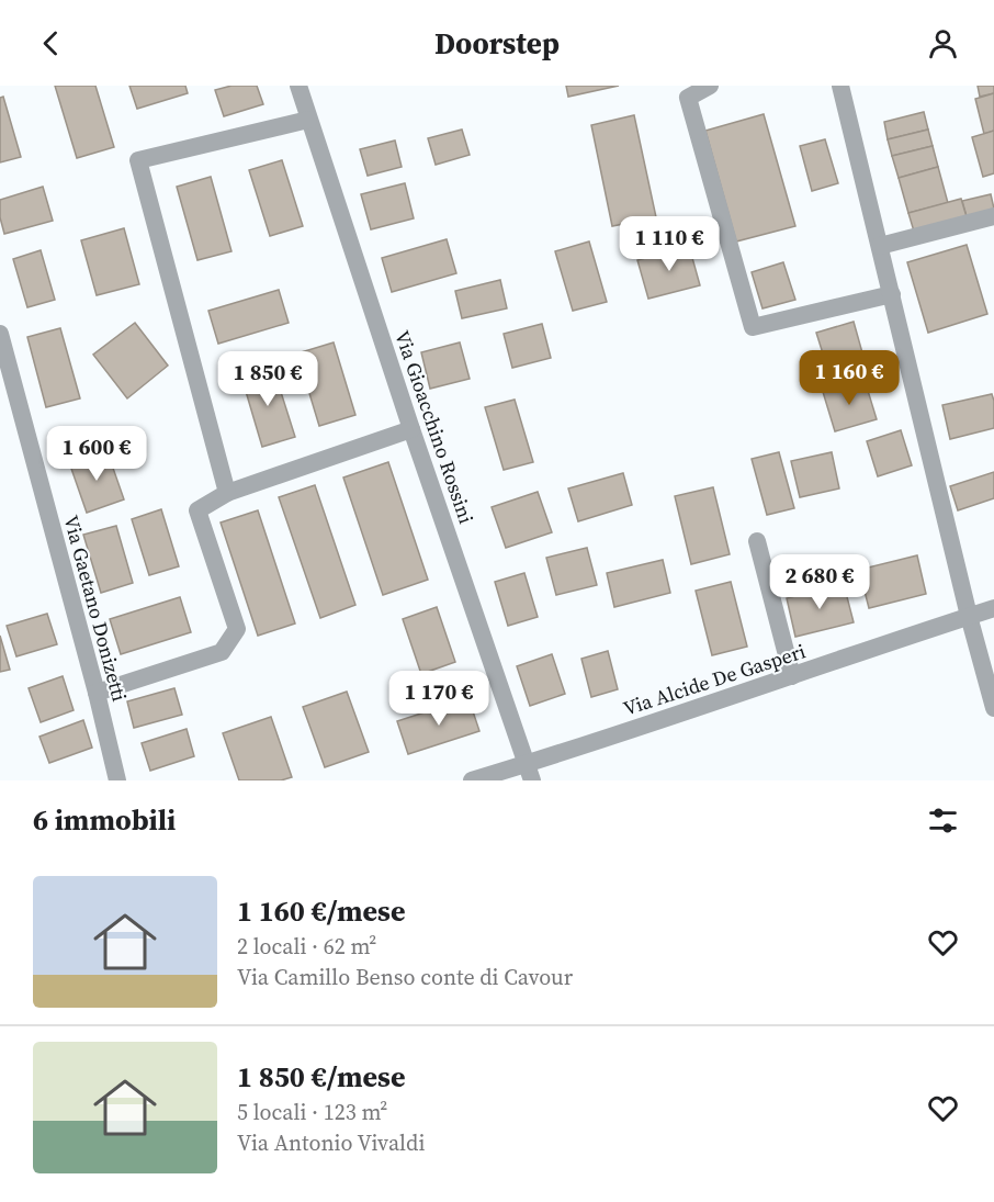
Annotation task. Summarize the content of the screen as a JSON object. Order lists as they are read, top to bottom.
{
  "streets": {
    "street": ["Via Gioacchino Rossini", "Via Gaetano Donizetti", "Via Alcide De Gasperi"]
  },
  "crossings": [
    ["Via Gioacchino Rossini", "Via Alcide De Gasperi"]
  ],
  "page": {
    "header": "Doorstep",
    "price": [
      "1 110 €",
      "1 160 €",
      "1 850 €",
      "1 600 €",
      "2 680 €",
      "1 170 €"
    ],
    "heading": "6 immobili",
    "list": [
      {
        "name": "1 160 €/mese",
        "note": "2 locali · 62 m² · Via Camillo Benso conte di Cavour"
      },
      {
        "name": "1 850 €/mese",
        "note": "5 locali · 123 m² · Via Antonio Vivaldi"
      }
    ]
  }
}
